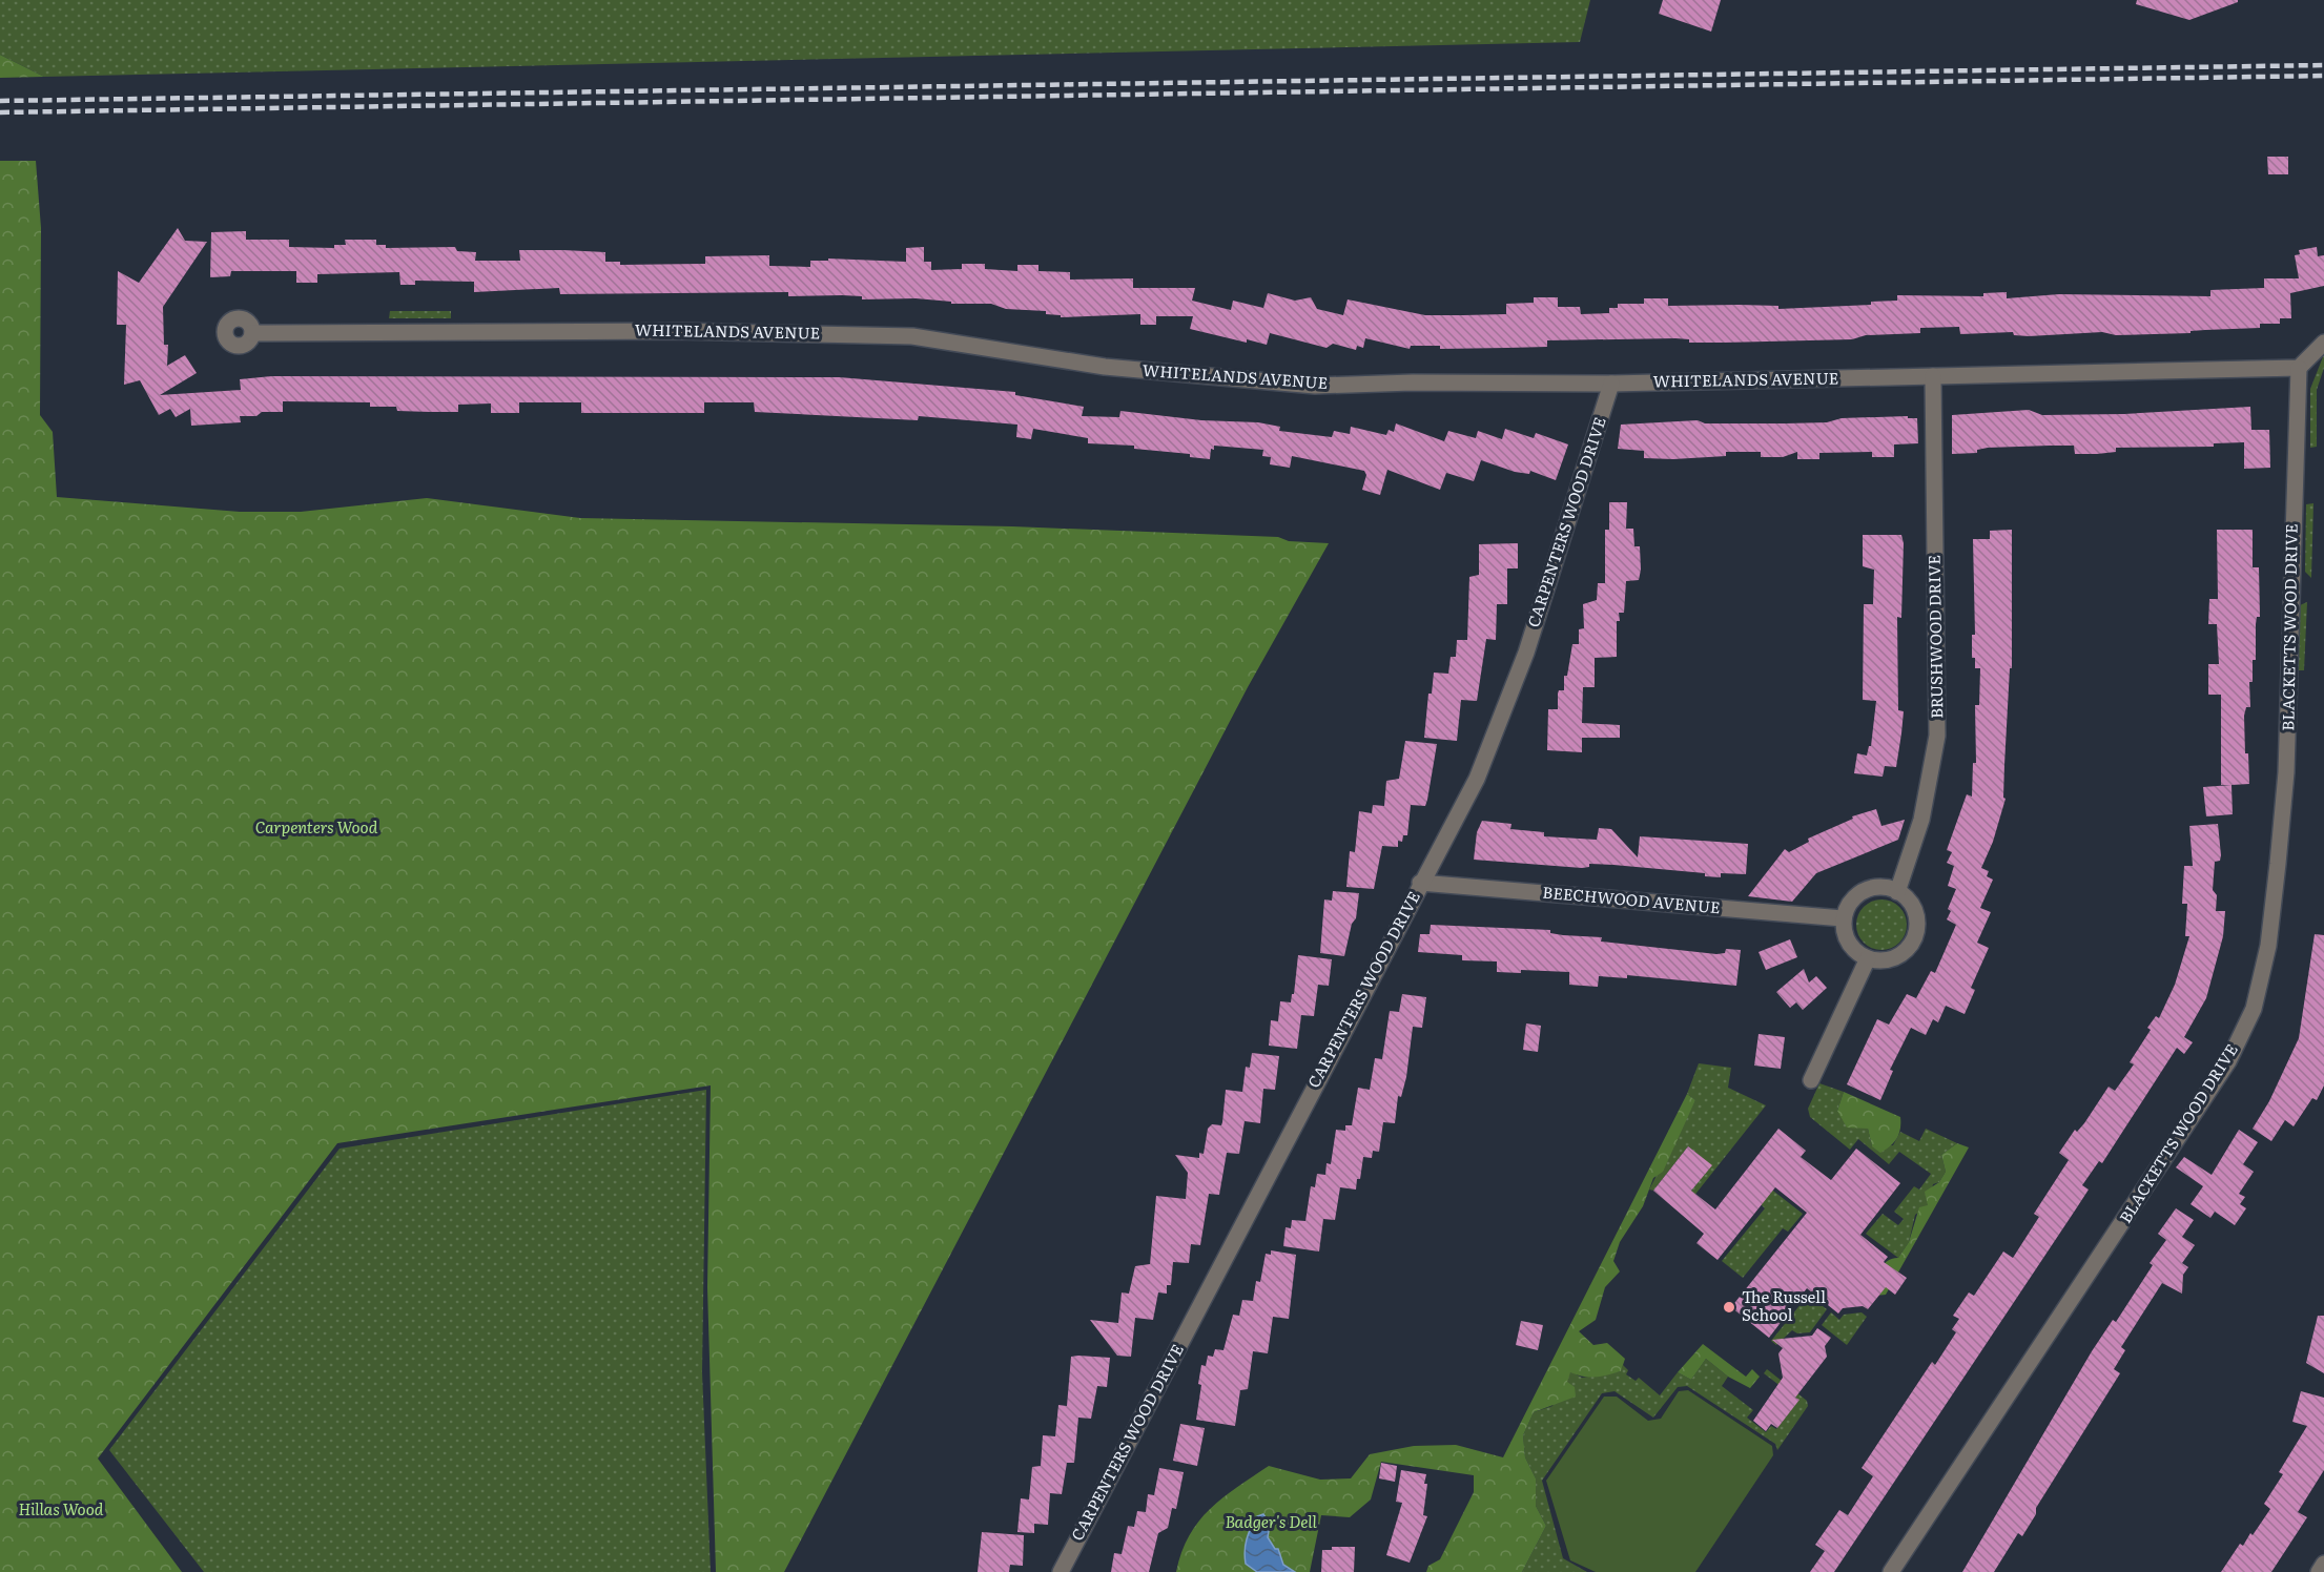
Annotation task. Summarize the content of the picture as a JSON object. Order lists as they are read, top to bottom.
{
  "streets": {
    "street": [
      "WHITELANDS AVENUE",
      "CARPENTERS WOOD DRIVE",
      "BLACKETTS WOOD DRIVE",
      "BRUSHWOOD DRIVE",
      "BEECHWOOD AVENUE"
    ]
  },
  "crossings": [
    ["WHITELANDS AVENUE", "CARPENTERS WOOD DRIVE"],
    ["WHITELANDS AVENUE", "BLACKETTS WOOD DRIVE"],
    ["WHITELANDS AVENUE", "BRUSHWOOD DRIVE"],
    ["CARPENTERS WOOD DRIVE", "BEECHWOOD AVENUE"],
    ["BRUSHWOOD DRIVE", "BEECHWOOD AVENUE"]
  ],
  "parks": ["Carpenters Wood", "Hillas Wood", "Badger's Dell"],
  "places": ["The Russell School"]
}
